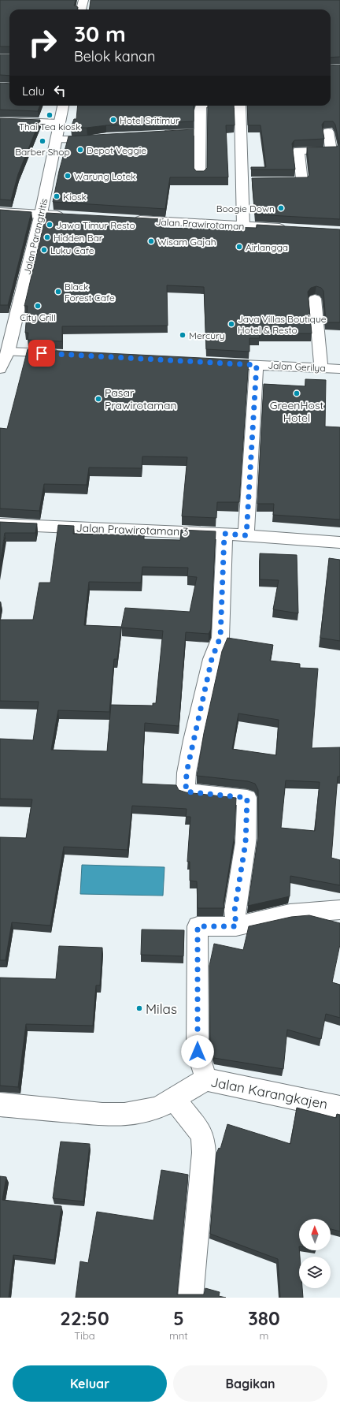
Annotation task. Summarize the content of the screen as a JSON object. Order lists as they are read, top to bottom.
{
  "streets": {
    "street": [
      "Jalan Prawirotaman",
      "Jalan Parangtritis",
      "Jalan Gerilya",
      "Jalan Prawirotaman 3",
      "Jalan Karangkajen"
    ]
  },
  "places": [
    "Thai Tea kiosk",
    "Hotel Sritimur",
    "Barber Shop",
    "Depot Veggie",
    "Warung Lotek",
    "Kiosk",
    "Boogie Down",
    "Jawa Timur Resto",
    "Hidden Bar",
    "Wisam Gajah",
    "Airlangga",
    "Luku Cafe",
    "Black Forest Cafe",
    "City Grill",
    "Java Villas Boutique Hotel & Resto",
    "Mercury",
    "GreenHost Hotel",
    "Pasar Prawirotaman",
    "Milas"
  ],
  "north": "top",
  "page": {
    "turn": ["30 m", "Belok kanan"],
    "then": "Lalu",
    "eta": [
      "22:50",
      "Tiba",
      "5",
      "mnt",
      "380",
      "m"
    ],
    "buttons": ["Keluar", "Bagikan"]
  }
}
